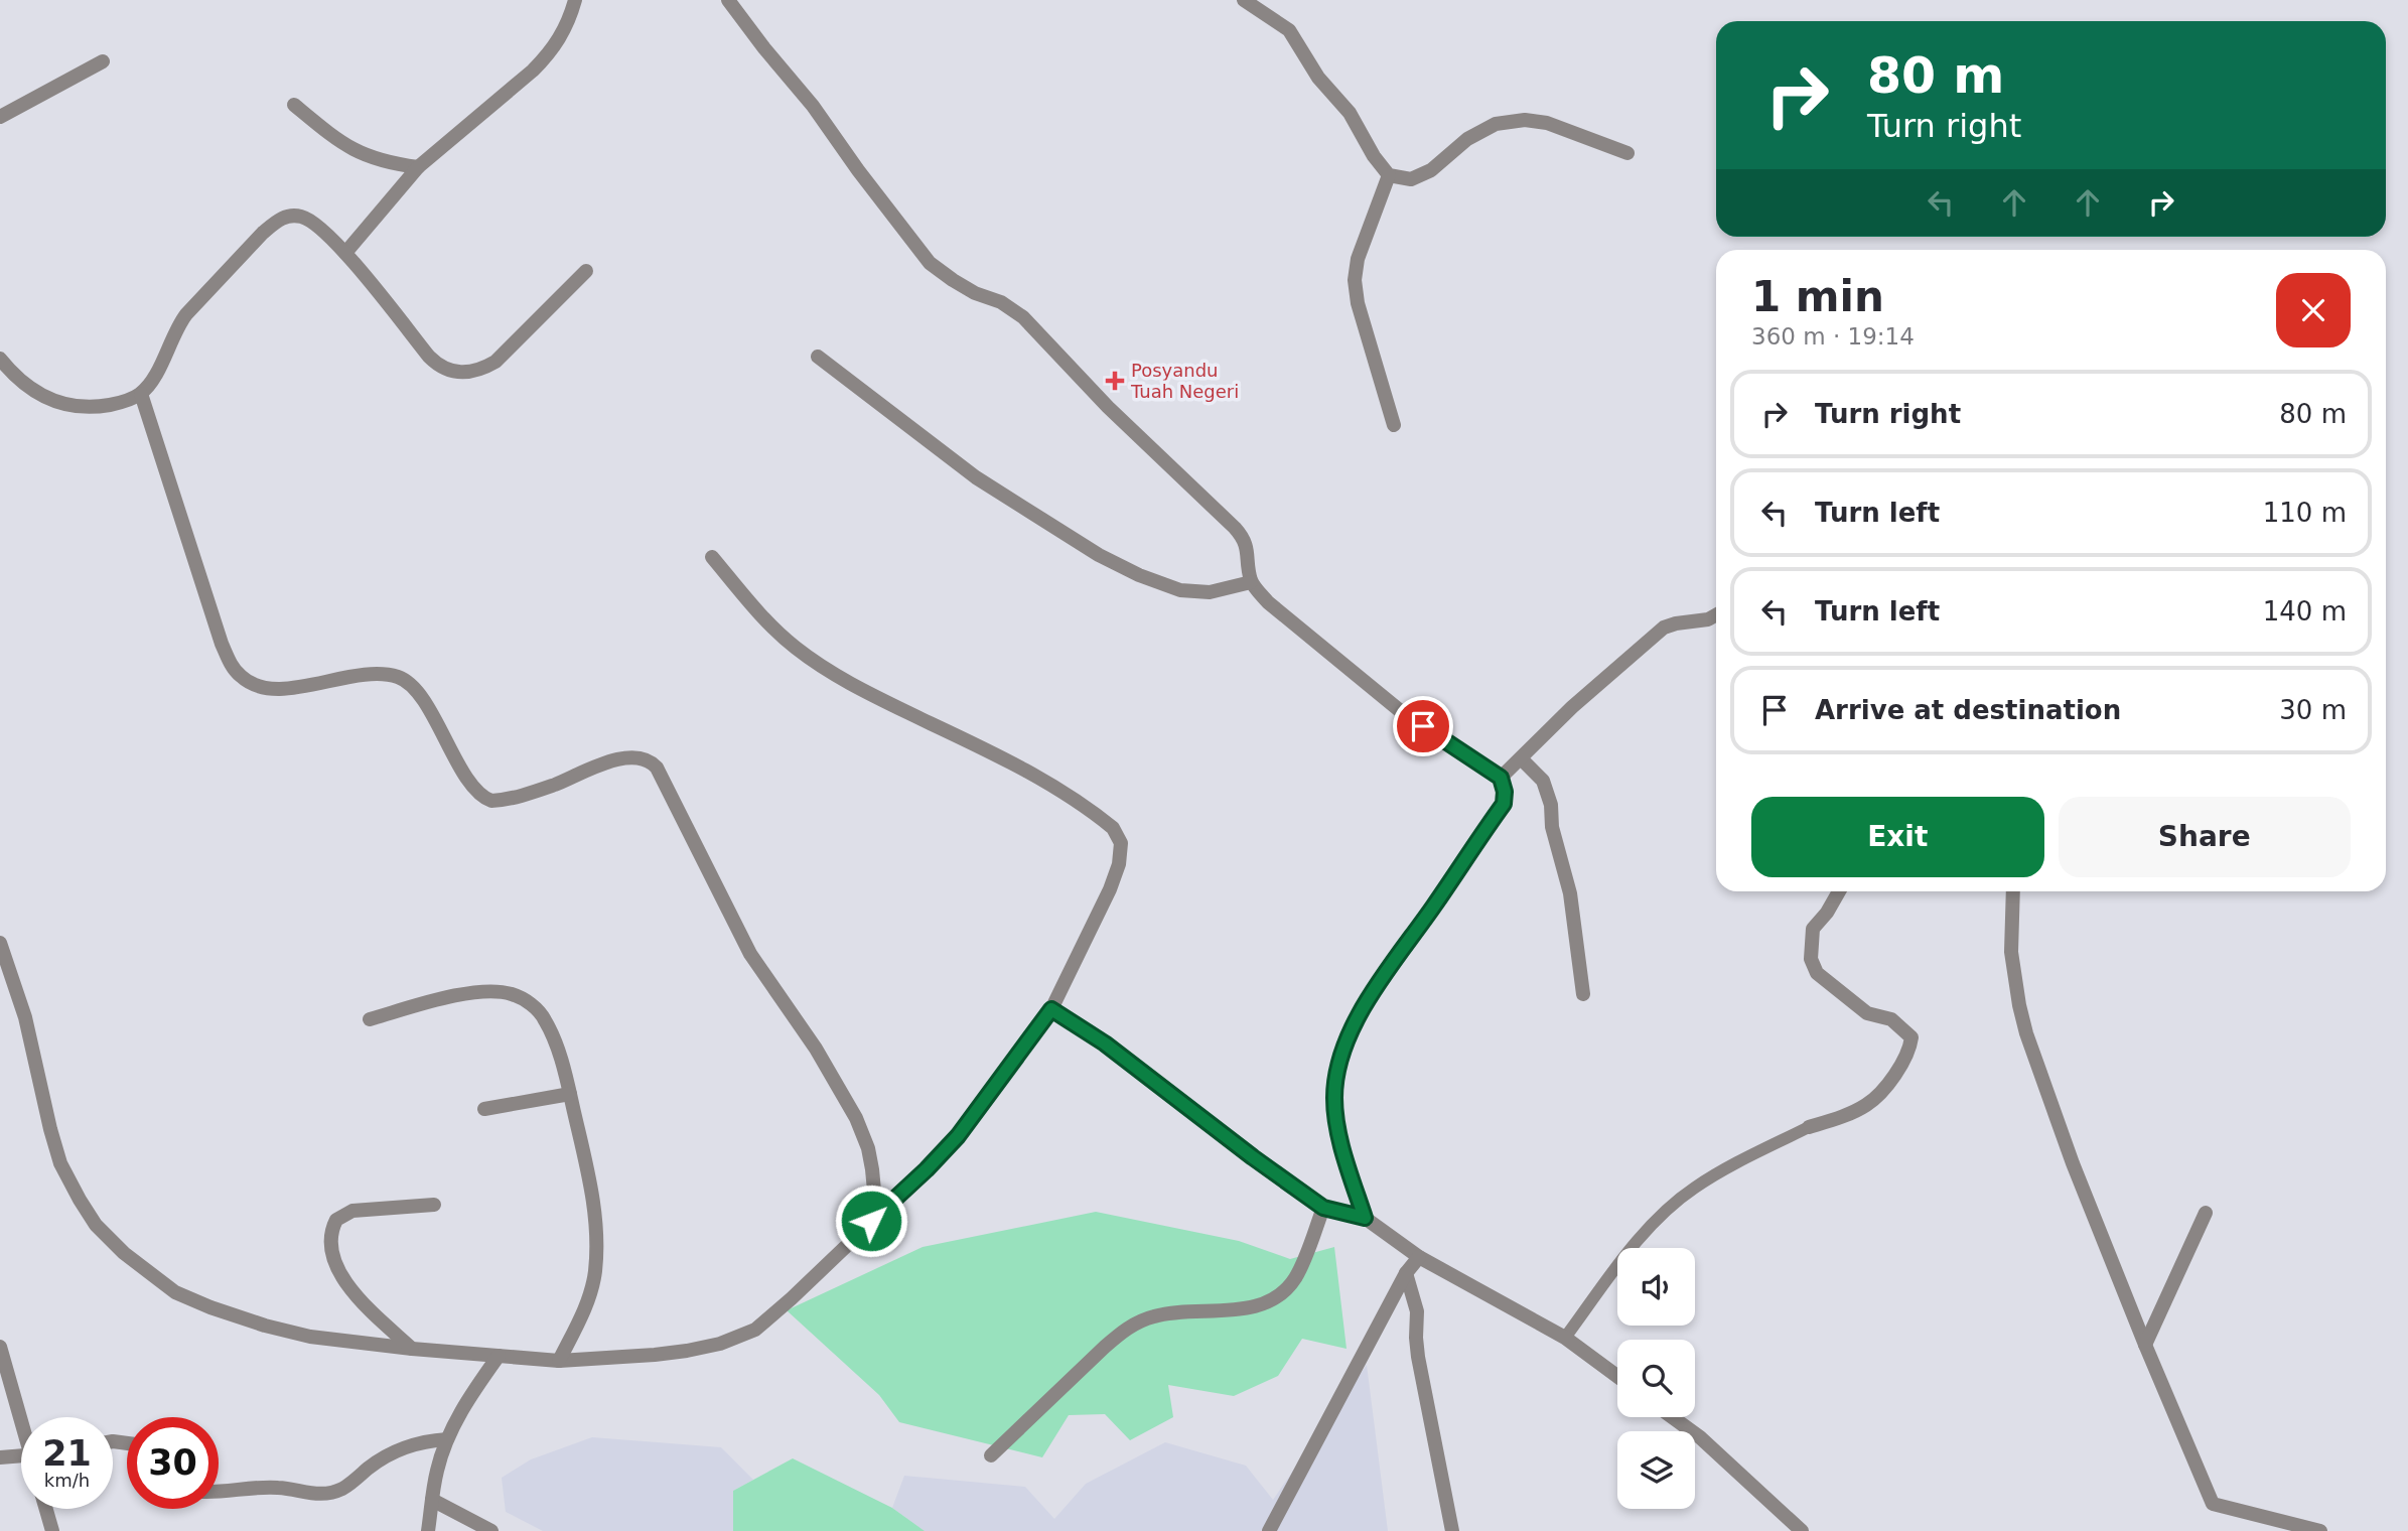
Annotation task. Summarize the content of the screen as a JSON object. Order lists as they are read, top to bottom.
{
  "places": {
    "health": ["Posyandu Tuah Negeri"]
  },
  "page": {
    "turn": ["80 m", "Turn right"],
    "heading": ["1 min", "360 m · 19:14"],
    "list": [
      {
        "name": "Turn right",
        "value": "80 m"
      },
      {
        "name": "Turn left",
        "value": "110 m"
      },
      {
        "name": "Turn left",
        "value": "140 m"
      },
      {
        "name": "Arrive at destination",
        "value": "30 m"
      }
    ],
    "buttons": ["Exit", "Share"],
    "speed": "21 km/h",
    "limit": "30"
  }
}
